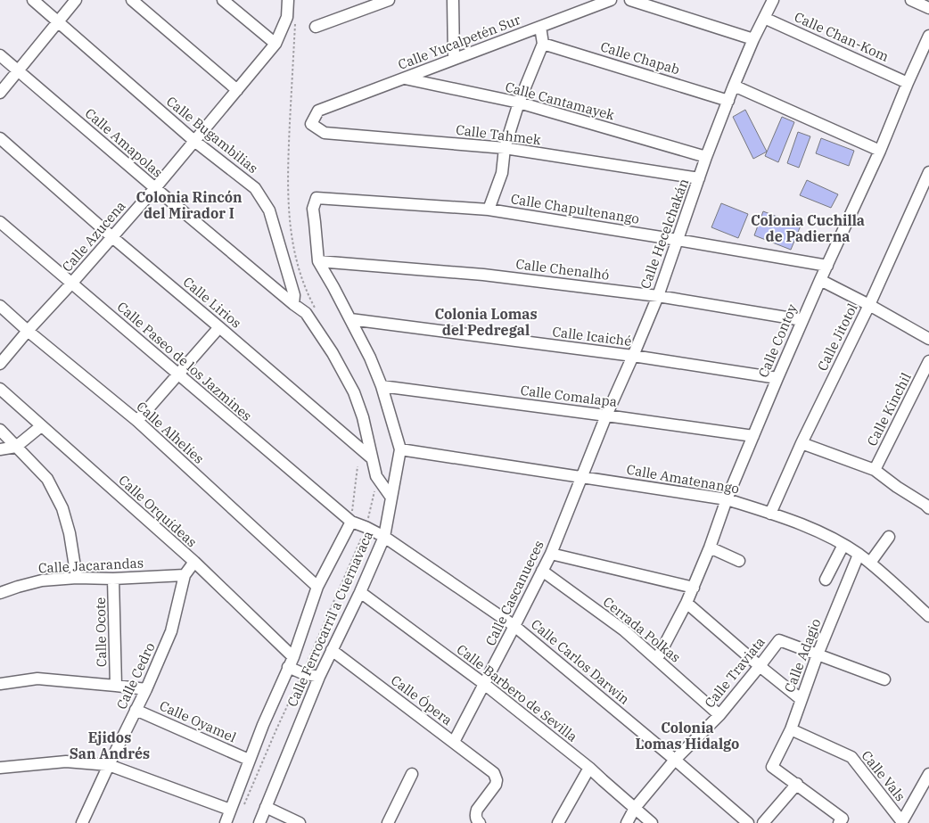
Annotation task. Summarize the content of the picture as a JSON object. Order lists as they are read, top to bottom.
{
  "streets": {
    "street": [
      "Calle Chan-Kom",
      "Calle Yucalpetén Sur",
      "Calle Chapab",
      "Calle Cantamayek",
      "Calle Bugambilias",
      "Calle Tahmek",
      "Calle Amapolas",
      "Calle Chapultenango",
      "Calle Hecelchakán",
      "Calle Azucena",
      "Calle Chenalhó",
      "Calle Lirios",
      "Calle Icaiché",
      "Calle Jitotol",
      "Calle Contoy",
      "Calle Paseo de los Jazmines",
      "Calle Comalapa",
      "Calle Kinchil",
      "Calle Alhelíes",
      "Calle Amatenango",
      "Calle Orquídeas",
      "Calle Jacarandas",
      "Calle Cascanueces",
      "Calle Ferrocarril a Cuernavaca",
      "Cerrada Polkas",
      "Calle Ocote",
      "Calle Adagio",
      "Calle Carlos Darwin",
      "Calle Traviata",
      "Calle Cedro",
      "Calle Barbero de Sevilla",
      "Calle Ópera",
      "Calle Oyamel",
      "Calle Vals"
    ]
  },
  "crossings": [
    ["Calle Chan-Kom", "Calle Hecelchakán"],
    ["Calle Chan-Kom", "Calle Contoy"],
    ["Calle Yucalpetén Sur", "Calle Cantamayek"],
    ["Calle Yucalpetén Sur", "Calle Tahmek"],
    ["Calle Chapab", "Calle Hecelchakán"],
    ["Calle Cantamayek", "Calle Hecelchakán"],
    ["Calle Bugambilias", "Calle Amapolas"],
    ["Calle Bugambilias", "Calle Azucena"],
    ["Calle Tahmek", "Calle Hecelchakán"],
    ["Calle Amapolas", "Calle Azucena"],
    ["Calle Chapultenango", "Calle Hecelchakán"],
    ["Calle Chapultenango", "Calle Contoy"],
    ["Calle Chapultenango", "Calle Ferrocarril a Cuernavaca"],
    ["Calle Hecelchakán", "Calle Chenalhó"],
    ["Calle Hecelchakán", "Calle Icaiché"],
    ["Calle Hecelchakán", "Calle Comalapa"],
    ["Calle Hecelchakán", "Calle Amatenango"],
    ["Calle Hecelchakán", "Calle Cascanueces"],
    ["Calle Azucena", "Calle Lirios"],
    ["Calle Azucena", "Calle Paseo de los Jazmines"],
    ["Calle Azucena", "Calle Alhelíes"],
    ["Calle Chenalhó", "Calle Contoy"],
    ["Calle Chenalhó", "Calle Ferrocarril a Cuernavaca"],
    ["Calle Icaiché", "Calle Contoy"],
    ["Calle Icaiché", "Calle Ferrocarril a Cuernavaca"],
    ["Calle Jitotol", "Calle Amatenango"],
    ["Calle Contoy", "Calle Comalapa"],
    ["Calle Contoy", "Calle Amatenango"],
    ["Calle Contoy", "Cerrada Polkas"],
    ["Calle Paseo de los Jazmines", "Calle Ferrocarril a Cuernavaca"],
    ["Calle Paseo de los Jazmines", "Calle Carlos Darwin"],
    ["Calle Comalapa", "Calle Ferrocarril a Cuernavaca"],
    ["Calle Alhelíes", "Calle Ferrocarril a Cuernavaca"],
    ["Calle Amatenango", "Calle Cascanueces"],
    ["Calle Amatenango", "Calle Ferrocarril a Cuernavaca"],
    ["Calle Amatenango", "Calle Adagio"],
    ["Calle Orquídeas", "Calle Ferrocarril a Cuernavaca"],
    ["Calle Orquídeas", "Calle Cedro"],
    ["Calle Jacarandas", "Calle Ocote"],
    ["Calle Jacarandas", "Calle Cedro"],
    ["Calle Cascanueces", "Cerrada Polkas"],
    ["Calle Cascanueces", "Calle Carlos Darwin"],
    ["Calle Cascanueces", "Calle Barbero de Sevilla"],
    ["Calle Cascanueces", "Calle Ópera"],
    ["Calle Ferrocarril a Cuernavaca", "Calle Carlos Darwin"],
    ["Calle Ferrocarril a Cuernavaca", "Calle Barbero de Sevilla"],
    ["Calle Ferrocarril a Cuernavaca", "Calle Ópera"],
    ["Calle Ferrocarril a Cuernavaca", "Calle Oyamel"],
    ["Cerrada Polkas", "Calle Traviata"],
    ["Calle Adagio", "Calle Traviata"],
    ["Calle Adagio", "Calle Vals"],
    ["Calle Carlos Darwin", "Calle Traviata"],
    ["Calle Traviata", "Calle Barbero de Sevilla"],
    ["Calle Cedro", "Calle Oyamel"]
  ],
  "districts": [
    "Colonia Rincón del Mirador I",
    "Colonia Cuchilla de Padierna",
    "Colonia Lomas del Pedregal",
    "Colonia Lomas Hidalgo",
    "Ejidos San Andrés"
  ]
}
